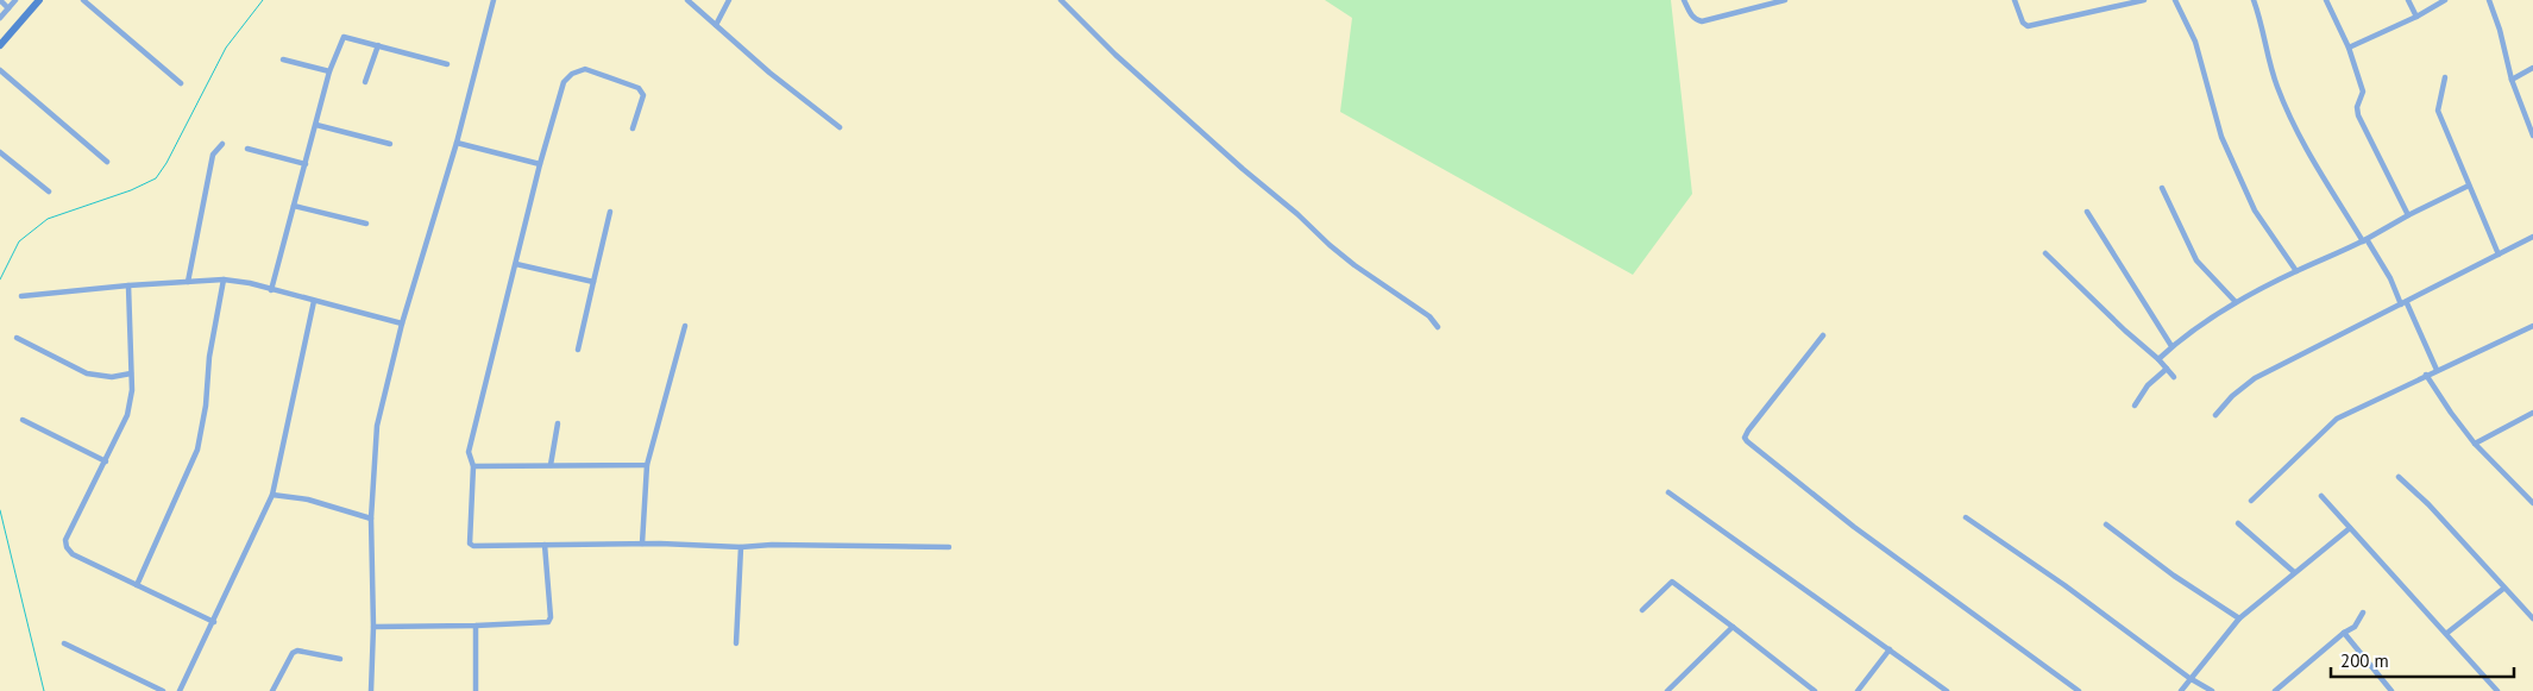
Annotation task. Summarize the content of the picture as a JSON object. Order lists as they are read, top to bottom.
{
  "scale_bar": "200 m"
}
